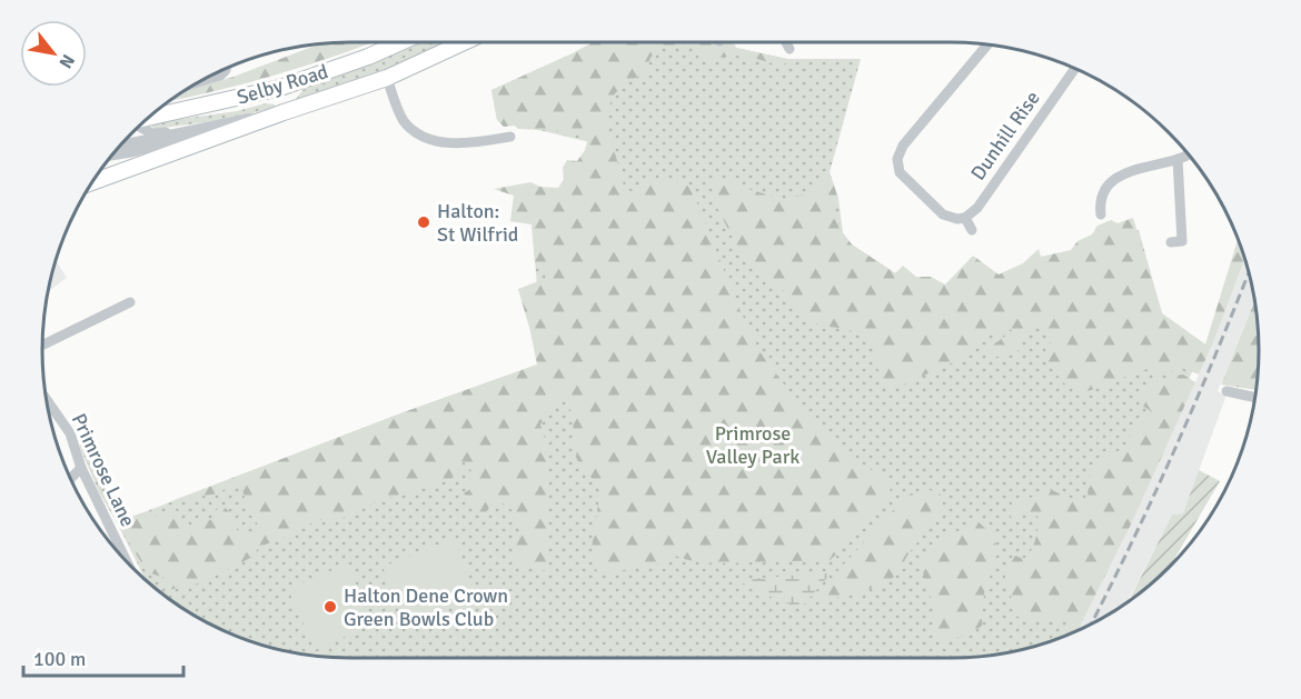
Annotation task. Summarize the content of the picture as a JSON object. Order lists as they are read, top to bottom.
{
  "streets": {
    "main road": ["Selby Road"],
    "street": ["Dunhill Rise", "Primrose Lane"]
  },
  "parks": ["Primrose Valley Park"],
  "places": ["Halton: St Wilfrid", "Halton Dene Crown Green Bowls Club"],
  "scale_bar": "100 m",
  "north": "bottom right"
}
